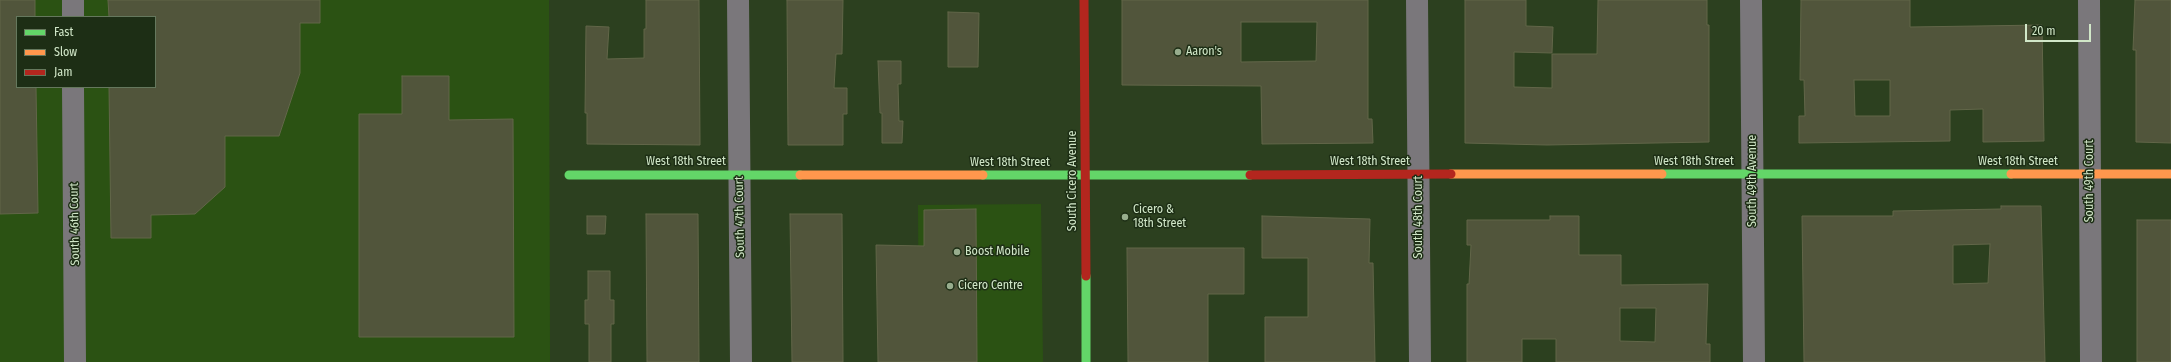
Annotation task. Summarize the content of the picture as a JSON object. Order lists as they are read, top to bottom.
{
  "streets": {
    "street": [
      "West 18th Street",
      "South Cicero Avenue",
      "South 49th Avenue",
      "South 49th Court",
      "South 47th Court",
      "South 48th Court",
      "South 46th Court"
    ]
  },
  "crossings": [
    ["West 18th Street", "South Cicero Avenue"],
    ["West 18th Street", "South 49th Avenue"],
    ["West 18th Street", "South 49th Court"],
    ["West 18th Street", "South 47th Court"],
    ["West 18th Street", "South 48th Court"]
  ],
  "places": [
    "Aaron's",
    "Cicero & 18th Street",
    "Boost Mobile",
    "Cicero Centre"
  ],
  "legend": ["Fast", "Slow", "Jam"],
  "scale_bar": "20 m"
}
